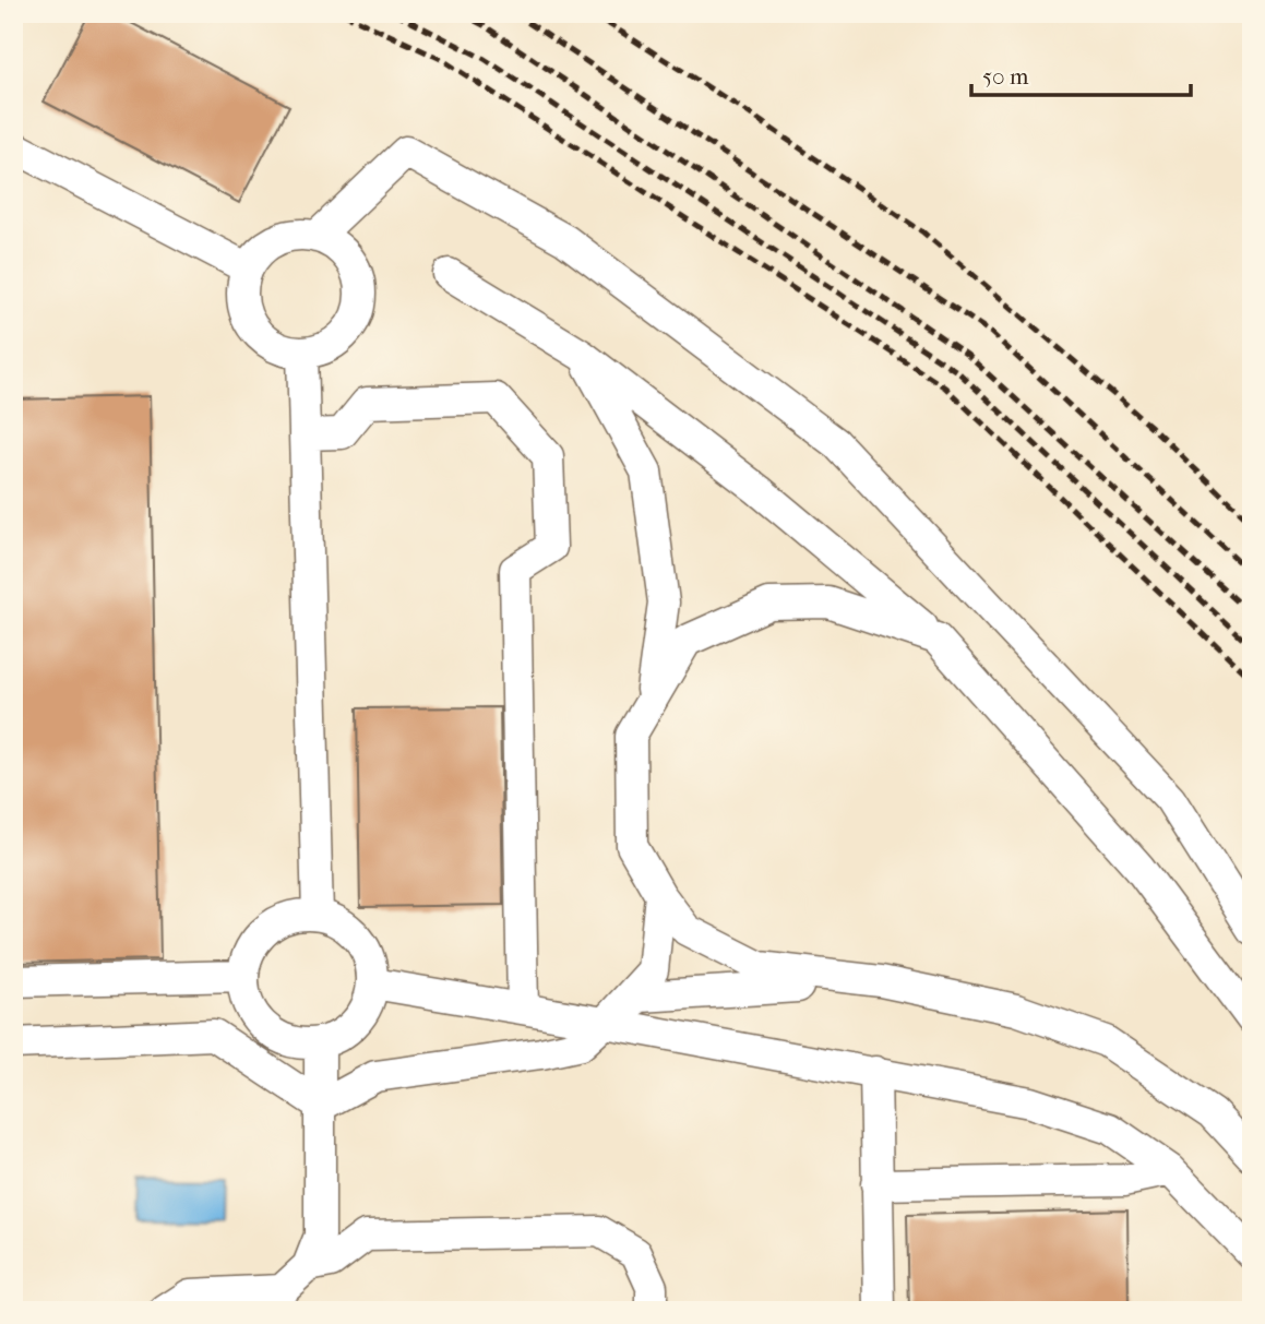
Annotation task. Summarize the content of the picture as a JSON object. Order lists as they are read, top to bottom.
{
  "scale_bar": "50 m"
}
